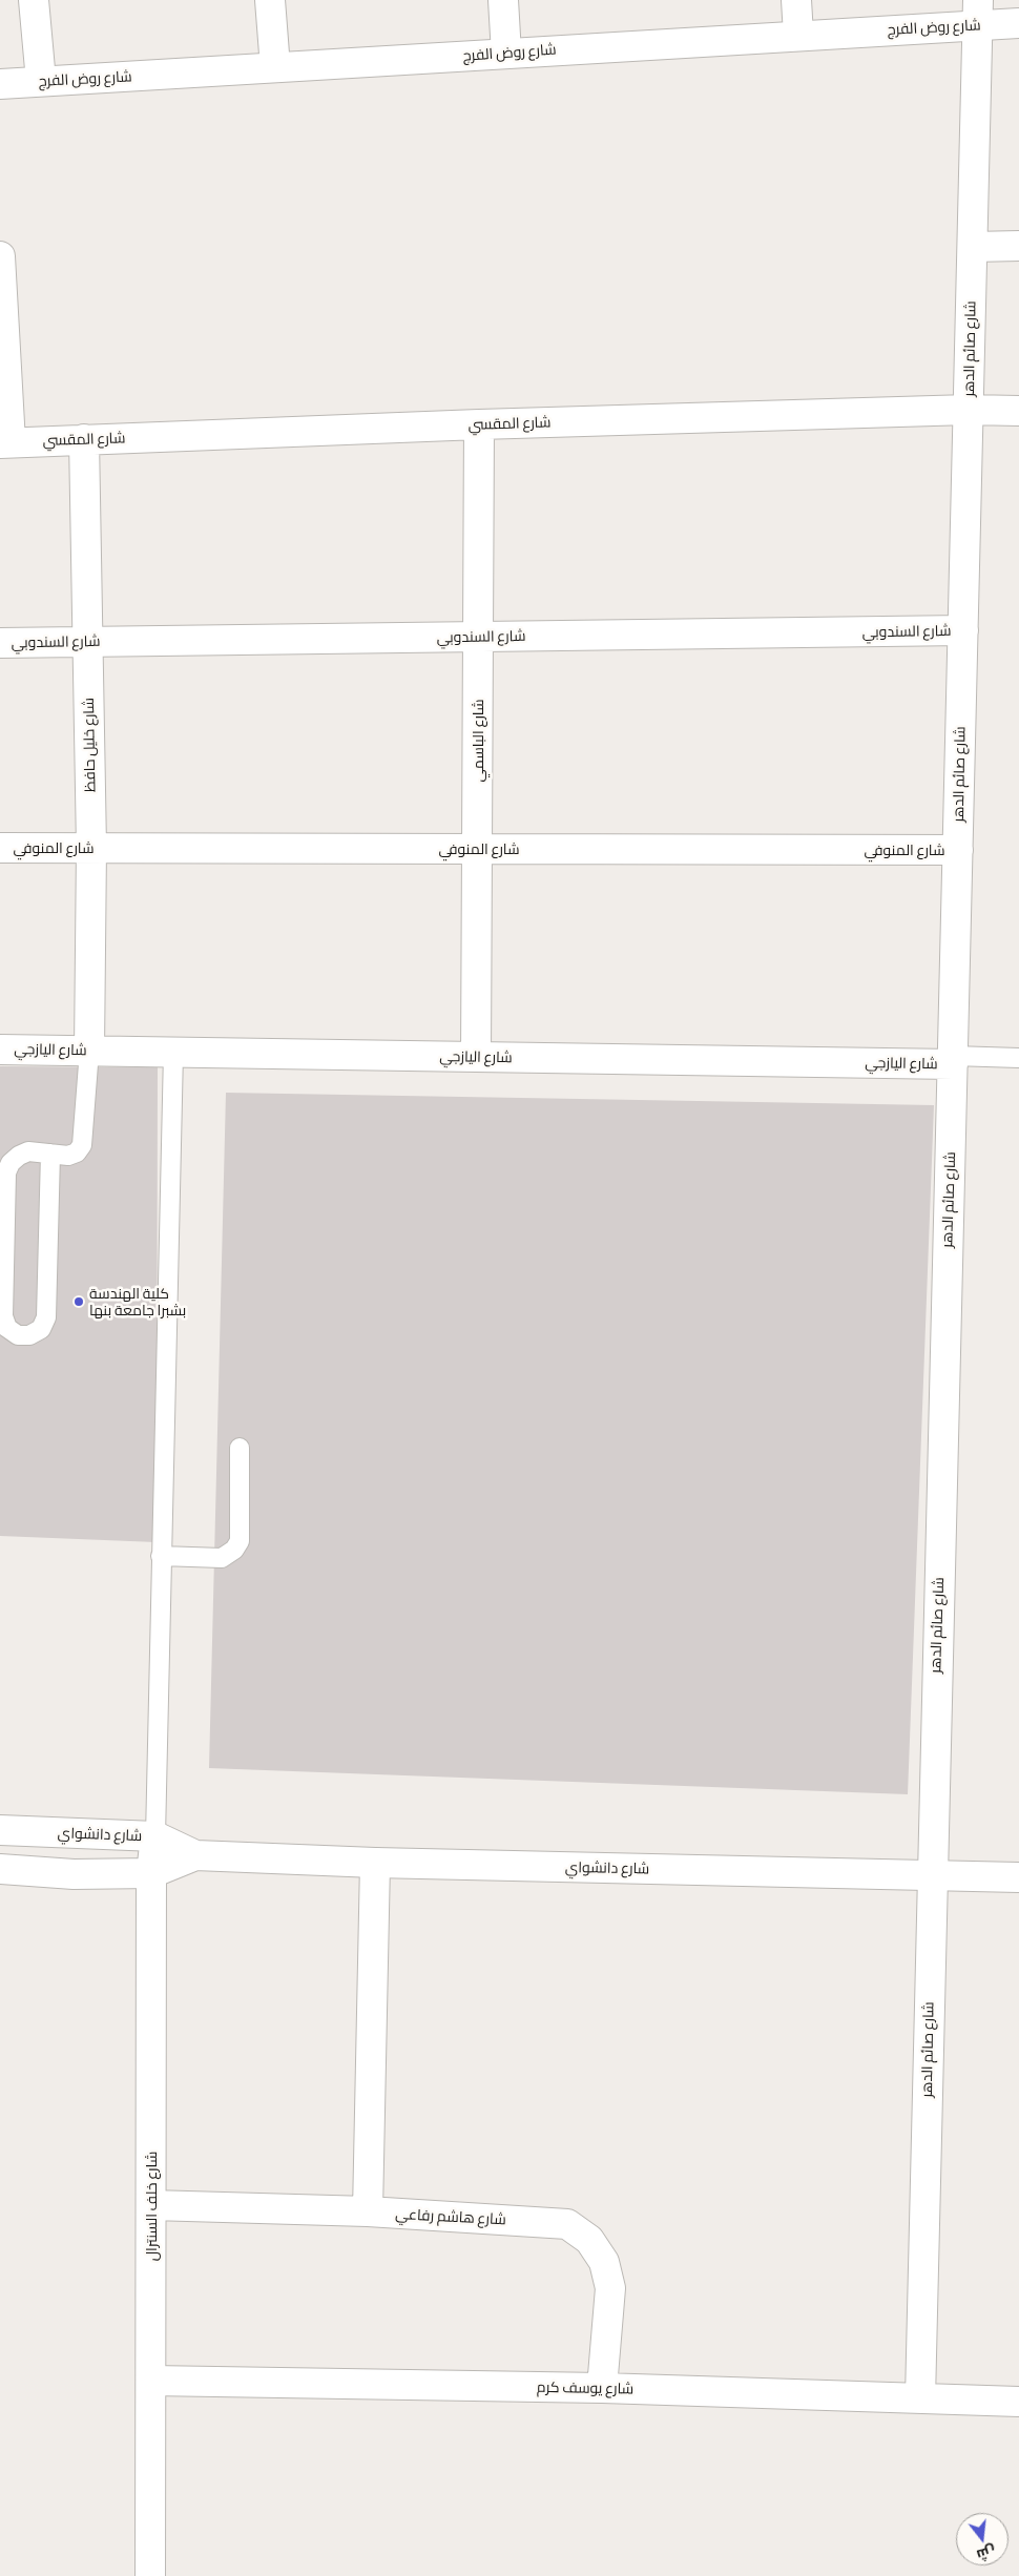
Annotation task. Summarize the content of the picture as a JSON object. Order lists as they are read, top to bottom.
{
  "streets": {
    "street": [
      "شارع روض الفرج",
      "شارع صائم الدهر",
      "شارع المقسي",
      "شارع السندوبي",
      "شارع الباسمي",
      "شارع خليل حافظ",
      "شارع المنوفي",
      "شارع اليازجي",
      "شارع دانشواي",
      "شارع خلف السنترال",
      "شارع هاشم رفاعي",
      "شارع يوسف كرم"
    ]
  },
  "crossings": [
    ["شارع روض الفرج", "شارع صائم الدهر"],
    ["شارع صائم الدهر", "شارع المقسي"],
    ["شارع صائم الدهر", "شارع السندوبي"],
    ["شارع صائم الدهر", "شارع المنوفي"],
    ["شارع صائم الدهر", "شارع اليازجي"],
    ["شارع صائم الدهر", "شارع دانشواي"],
    ["شارع صائم الدهر", "شارع يوسف كرم"],
    ["شارع المقسي", "شارع الباسمي"],
    ["شارع المقسي", "شارع خليل حافظ"],
    ["شارع السندوبي", "شارع الباسمي"],
    ["شارع السندوبي", "شارع خليل حافظ"],
    ["شارع الباسمي", "شارع المنوفي"],
    ["شارع الباسمي", "شارع اليازجي"],
    ["شارع خليل حافظ", "شارع المنوفي"],
    ["شارع خليل حافظ", "شارع اليازجي"],
    ["شارع دانشواي", "شارع خلف السنترال"],
    ["شارع خلف السنترال", "شارع هاشم رفاعي"],
    ["شارع خلف السنترال", "شارع يوسف كرم"],
    ["شارع هاشم رفاعي", "شارع يوسف كرم"]
  ],
  "places": ["كلية الهندسة بشبرا جامعة بنها"],
  "north": "bottom"
}
